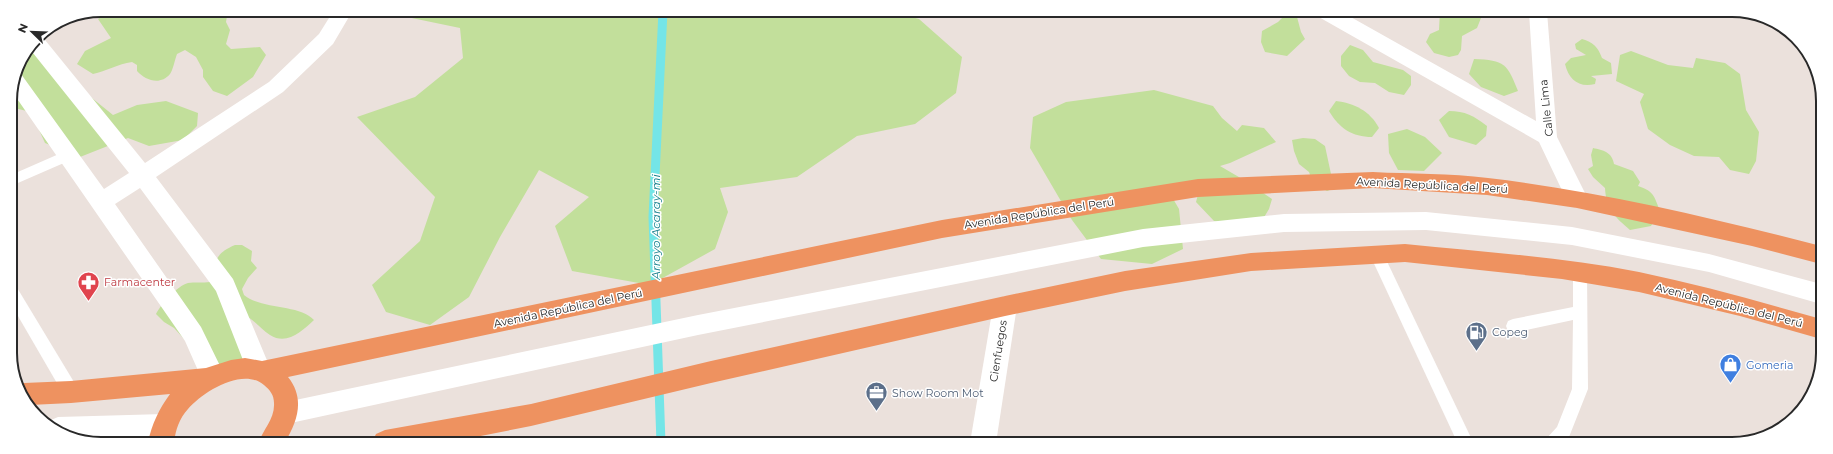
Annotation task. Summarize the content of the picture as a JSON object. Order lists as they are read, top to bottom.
{
  "streets": {
    "highway": ["Avenida República del Perú"],
    "street": ["Calle Lima", "Cienfuegos"]
  },
  "crossings": [
    ["Calle Lima", "Avenida República del Perú"],
    ["Avenida República del Perú", "Cienfuegos"]
  ],
  "water": ["Arroyo Acaray-mi"],
  "places": {
    "pharmacy": ["Farmacenter"],
    "fuel station": ["Copeg"],
    "shop": ["Gomeria"],
    "office": ["Show Room Mot"]
  },
  "north": "top left"
}
